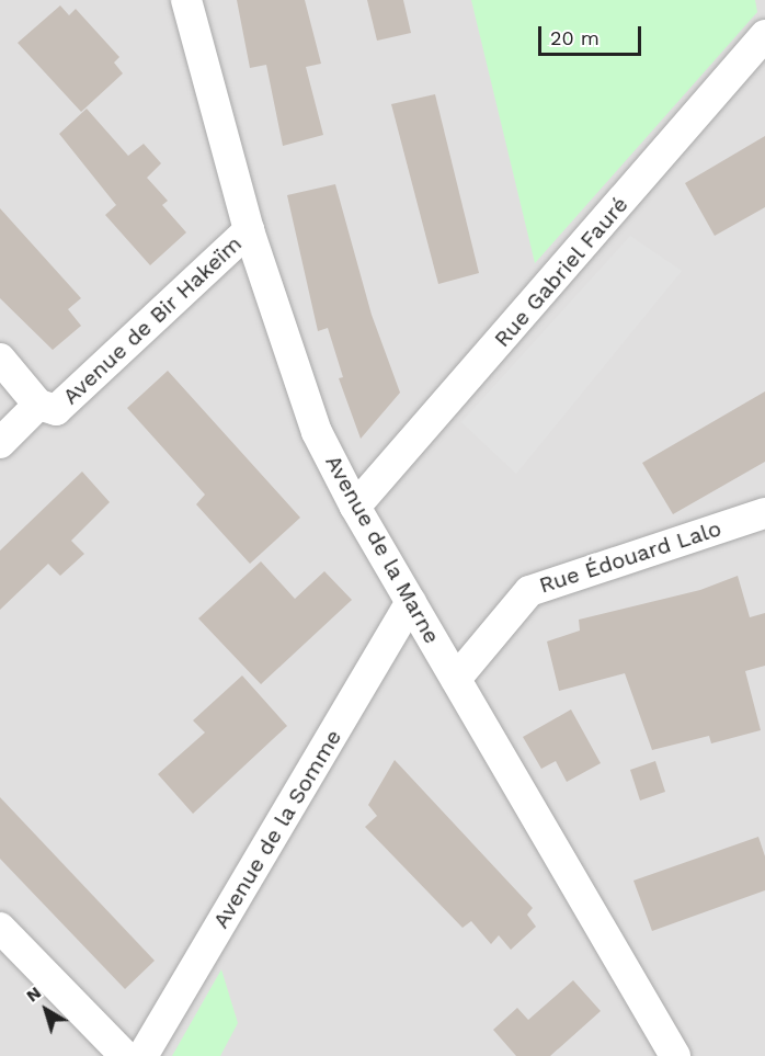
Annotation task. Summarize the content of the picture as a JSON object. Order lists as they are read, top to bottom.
{
  "streets": {
    "street": [
      "Rue Gabriel Fauré",
      "Avenue de Bir Hakeïm",
      "Avenue de la Marne",
      "Rue Édouard Lalo",
      "Avenue de la Somme"
    ]
  },
  "crossings": [
    ["Rue Gabriel Fauré", "Avenue de la Marne"],
    ["Avenue de Bir Hakeïm", "Avenue de la Marne"],
    ["Avenue de la Marne", "Rue Édouard Lalo"],
    ["Avenue de la Marne", "Avenue de la Somme"]
  ],
  "scale_bar": "20 m",
  "north": "top left"
}
